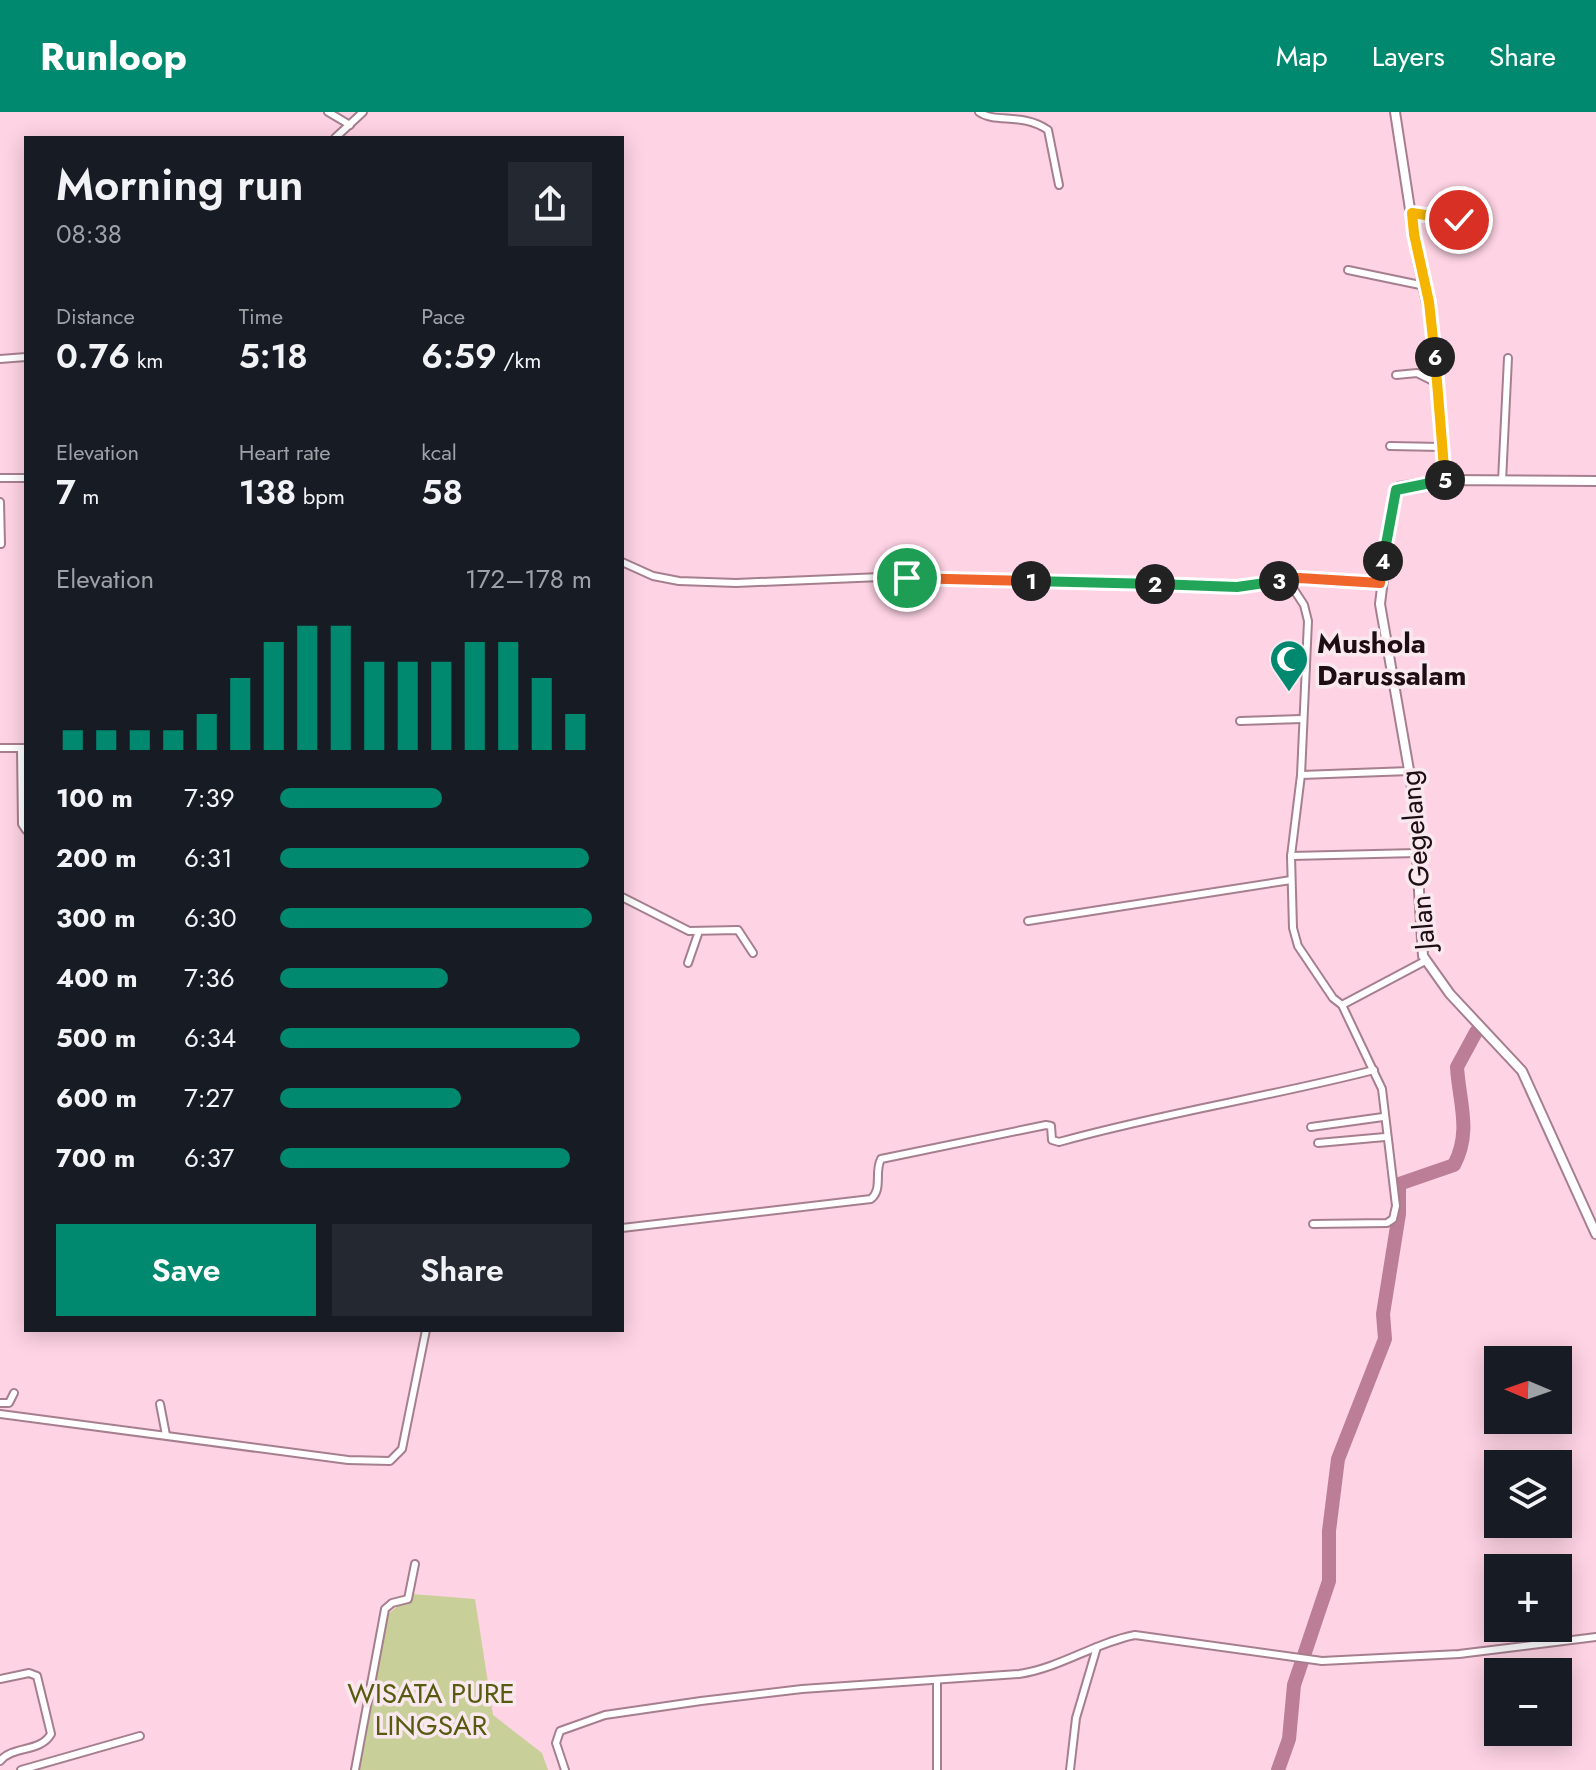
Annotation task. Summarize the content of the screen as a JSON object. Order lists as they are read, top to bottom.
{
  "streets": {
    "street": ["Jalan Gegelang"]
  },
  "parks": ["WISATA PURE LINGSAR"],
  "places": {
    "mosque": ["Mushola Darussalam"]
  },
  "north": "left",
  "page": {
    "header": "Runloop",
    "nav": ["Map", "Layers", "Share"],
    "heading": ["Morning run", "08:38"],
    "stats": [
      ["Distance", "0.76 km"],
      ["Time", "5:18"],
      ["Pace", "6:59 /km"],
      ["Elevation", "7 m"],
      ["Heart rate", "138 bpm"],
      ["kcal", "58"]
    ],
    "pins": [
      "6",
      "5",
      "4",
      "1",
      "3",
      "2"
    ],
    "chart": ["Elevation", "172–178 m"],
    "list": [
      {
        "name": "100 m",
        "note": "7:39"
      },
      {
        "name": "200 m",
        "note": "6:31"
      },
      {
        "name": "300 m",
        "note": "6:30"
      },
      {
        "name": "400 m",
        "note": "7:36"
      },
      {
        "name": "500 m",
        "note": "6:34"
      },
      {
        "name": "600 m",
        "note": "7:27"
      },
      {
        "name": "700 m",
        "note": "6:37"
      }
    ],
    "buttons": ["Save", "Share"],
    "map_buttons": ["+", "−"]
  }
}
